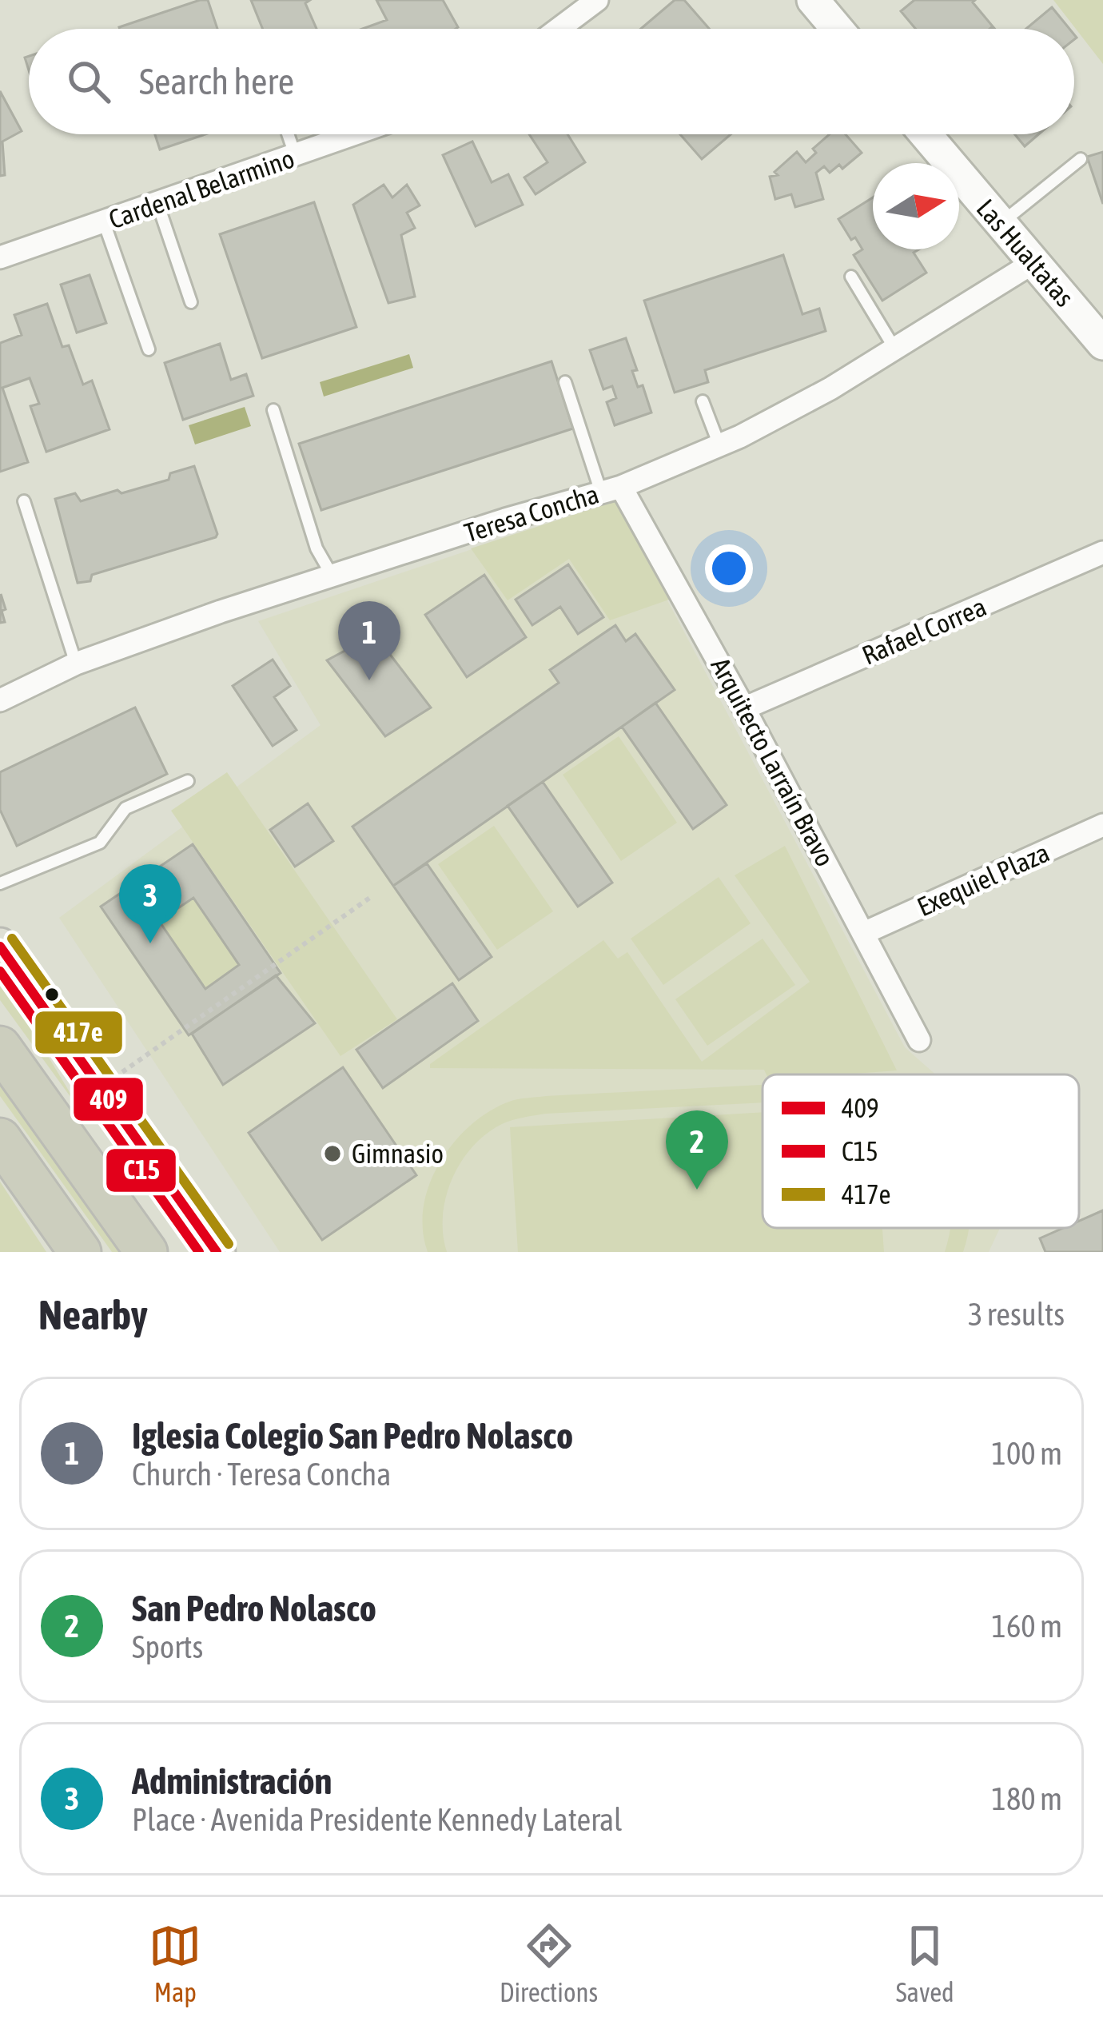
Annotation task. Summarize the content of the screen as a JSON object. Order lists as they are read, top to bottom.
{
  "streets": {
    "street": [
      "Cardenal Belarmino",
      "Las Hualtatas",
      "Teresa Concha",
      "Rafael Correa",
      "Arquitecto Larraín Bravo",
      "Exequiel Plaza"
    ]
  },
  "crossings": [
    ["Las Hualtatas", "Teresa Concha"],
    ["Teresa Concha", "Arquitecto Larraín Bravo"],
    ["Rafael Correa", "Arquitecto Larraín Bravo"],
    ["Arquitecto Larraín Bravo", "Exequiel Plaza"]
  ],
  "places": ["Gimnasio"],
  "lines": ["transit line 417e", "transit line 409", "transit line C15"],
  "legend": ["409", "C15", "417e"],
  "north": "right",
  "page": {
    "search": "Search here",
    "pins": ["1", "3", "2"],
    "heading": ["Nearby", "3 results"],
    "list": [
      {
        "mark": "1",
        "name": "Iglesia Colegio San Pedro Nolasco",
        "note": "Church · Teresa Concha",
        "value": "100 m"
      },
      {
        "mark": "2",
        "name": "San Pedro Nolasco",
        "note": "Sports",
        "value": "160 m"
      },
      {
        "mark": "3",
        "name": "Administración",
        "note": "Place · Avenida Presidente Kennedy Lateral",
        "value": "180 m"
      }
    ],
    "nav": ["Map", "Directions", "Saved"]
  }
}
